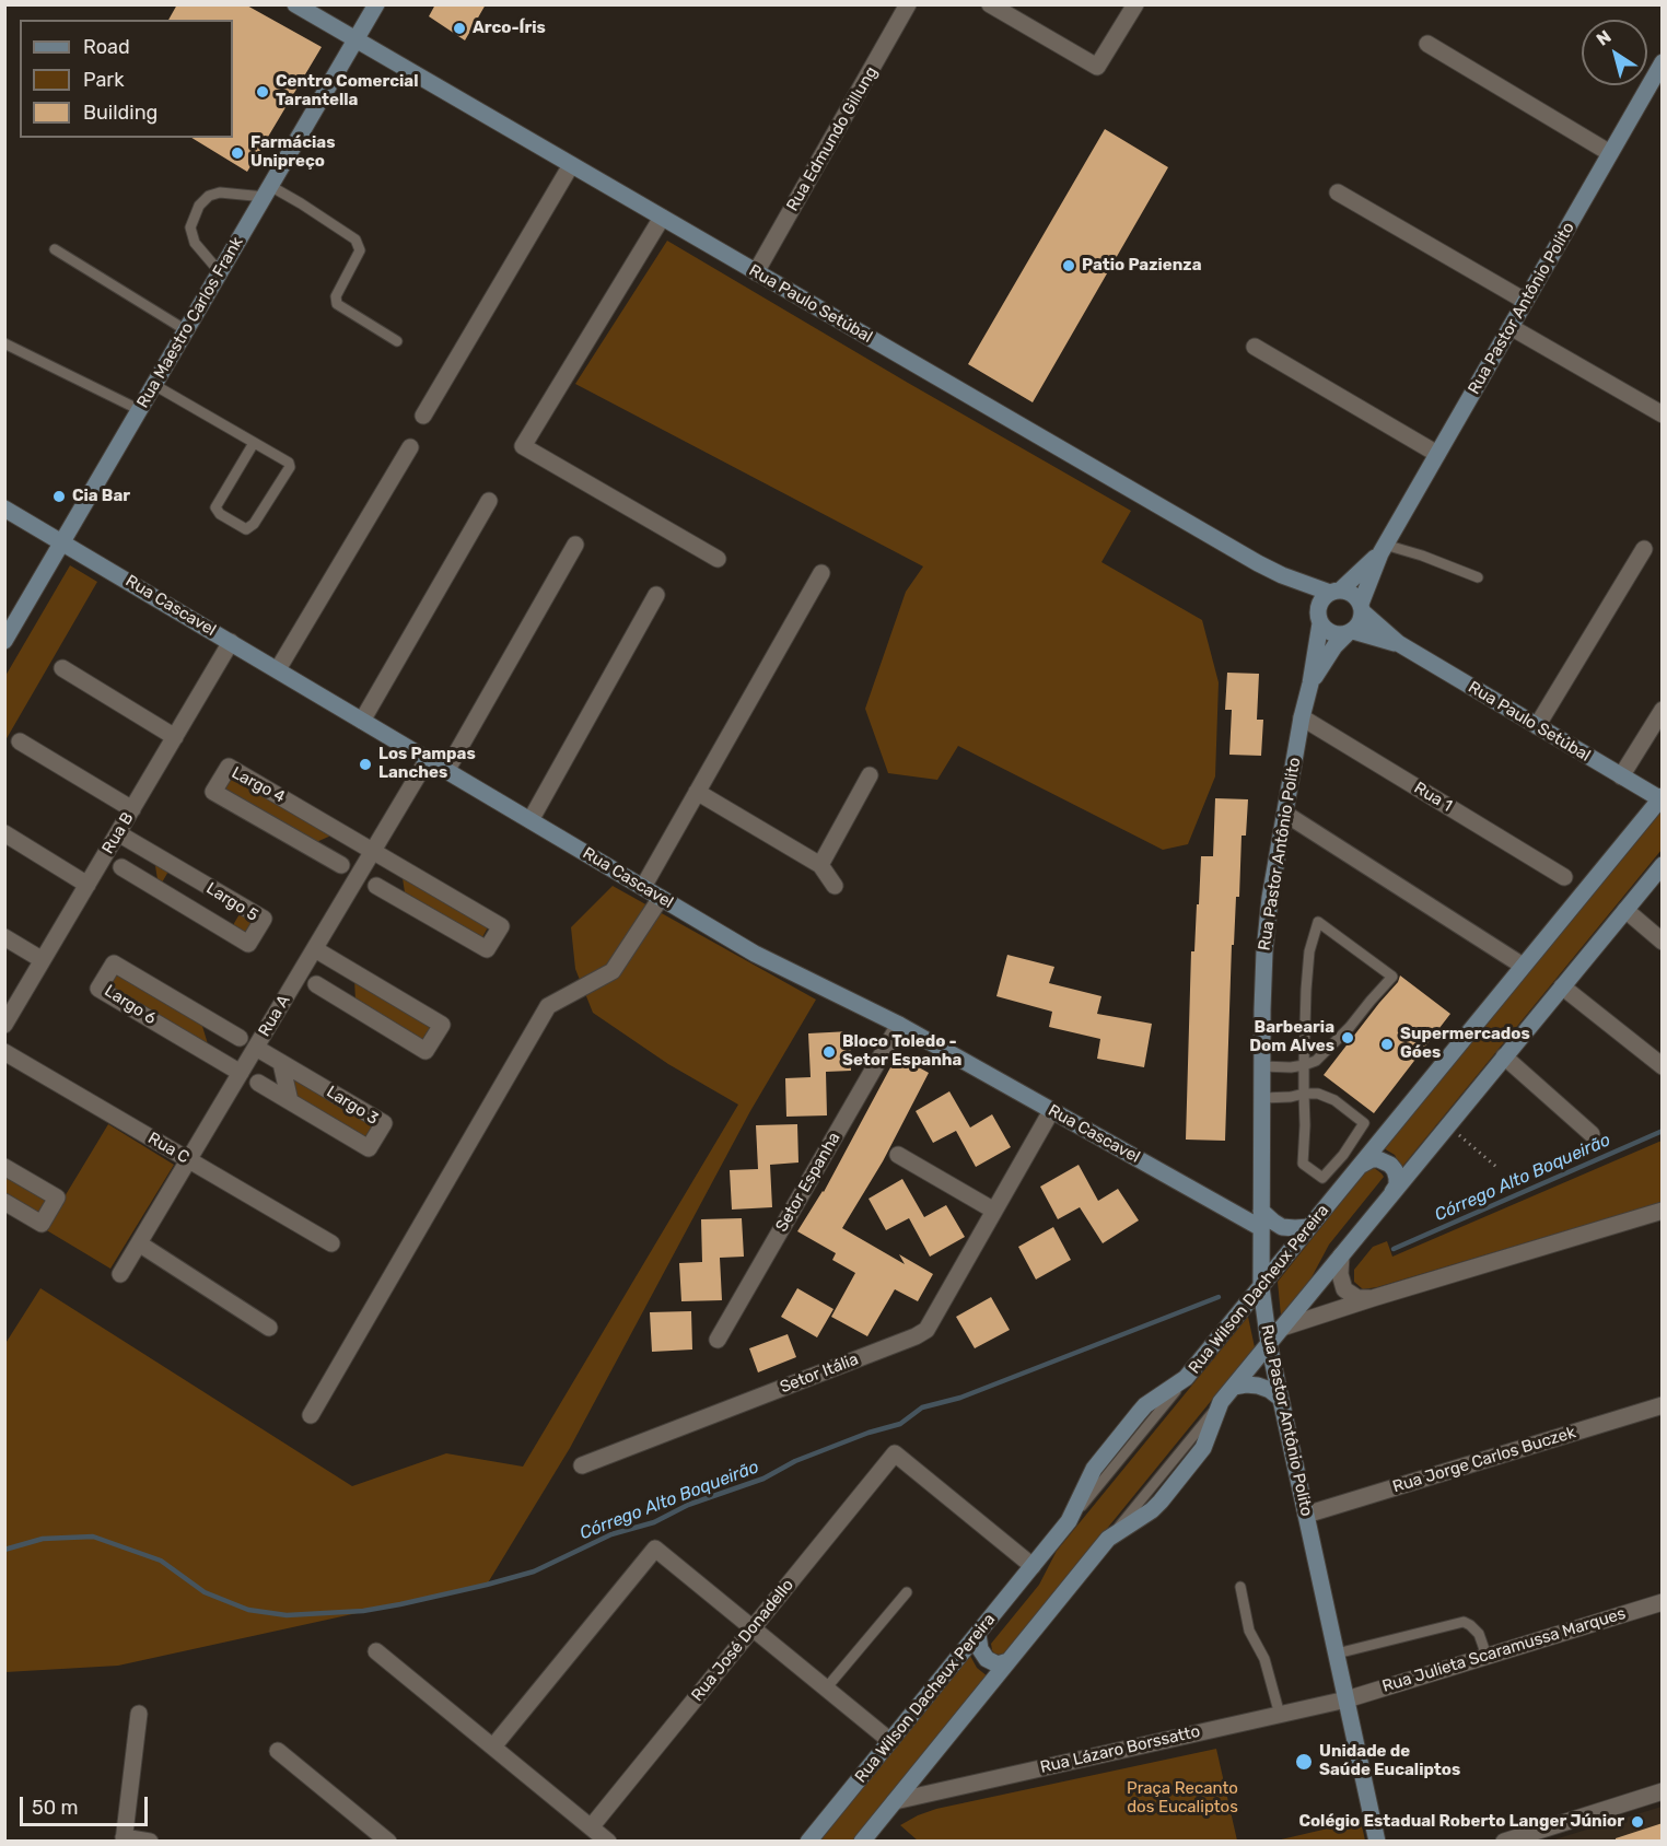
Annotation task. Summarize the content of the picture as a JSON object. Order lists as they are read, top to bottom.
{
  "streets": {
    "main road": [
      "Rua Paulo Setúbal",
      "Rua Pastor Antônio Polito",
      "Rua Maestro Carlos Frank",
      "Rua Cascavel",
      "Rua Wilson Dacheux Pereira"
    ],
    "street": [
      "Rua Edmundo Gillung",
      "Largo 4",
      "Rua 1",
      "Rua B",
      "Largo 5",
      "Largo 6",
      "Rua A",
      "Largo 3",
      "Rua C",
      "Setor Espanha",
      "Setor Itália",
      "Rua Jorge Carlos Buczek",
      "Rua José Donadello",
      "Rua Julieta Scaramussa Marques",
      "Rua Lázaro Borssatto"
    ]
  },
  "crossings": [
    ["Rua Edmundo Gillung", "Rua Paulo Setúbal"],
    ["Rua Paulo Setúbal", "Rua Pastor Antônio Polito"],
    ["Rua Paulo Setúbal", "Rua Maestro Carlos Frank"],
    ["Rua Paulo Setúbal", "Rua Wilson Dacheux Pereira"],
    ["Rua Pastor Antônio Polito", "Rua Cascavel"],
    ["Rua Pastor Antônio Polito", "Rua 1"],
    ["Rua Pastor Antônio Polito", "Rua Wilson Dacheux Pereira"],
    ["Rua Pastor Antônio Polito", "Rua Jorge Carlos Buczek"],
    ["Rua Pastor Antônio Polito", "Rua Julieta Scaramussa Marques"],
    ["Rua Pastor Antônio Polito", "Rua Lázaro Borssatto"],
    ["Rua Maestro Carlos Frank", "Rua Cascavel"],
    ["Rua Cascavel", "Rua B"],
    ["Rua Cascavel", "Rua A"],
    ["Rua Cascavel", "Setor Espanha"],
    ["Rua Cascavel", "Setor Itália"],
    ["Largo 4", "Rua A"],
    ["Rua B", "Largo 5"],
    ["Largo 6", "Rua A"],
    ["Rua A", "Largo 3"],
    ["Rua A", "Rua C"],
    ["Rua Wilson Dacheux Pereira", "Rua José Donadello"],
    ["Rua Julieta Scaramussa Marques", "Rua Lázaro Borssatto"]
  ],
  "water": ["Córrego Alto Boqueirão"],
  "parks": ["Praça Recanto dos Eucaliptos"],
  "places": [
    "Arco-Íris",
    "Centro Comercial Tarantella",
    "Farmácias Unipreço",
    "Patio Pazienza",
    "Cia Bar",
    "Los Pampas Lanches",
    "Barbearia Dom Alves",
    "Supermercados Góes",
    "Bloco Toledo - Setor Espanha",
    "Unidade de Saúde Eucaliptos",
    "Colégio Estadual Roberto Langer Júnior"
  ],
  "legend": ["Road", "Park", "Building"],
  "scale_bar": "50 m",
  "north": "top left"
}
